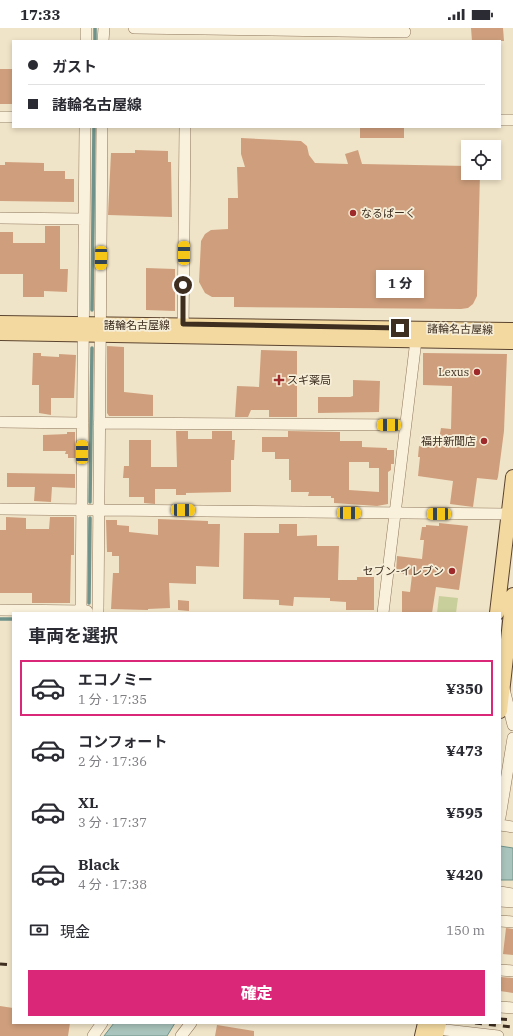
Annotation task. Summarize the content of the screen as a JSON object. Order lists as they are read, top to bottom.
{
  "streets": {
    "main road": ["諸輪名古屋線"]
  },
  "places": {
    "other": [
      "なるぱーく",
      "Lexus",
      "福井新聞店",
      "セブン-イレブン"
    ],
    "health": ["スギ薬局"]
  },
  "page": {
    "status": "17:33",
    "banner": ["ガスト", "諸輪名古屋線"],
    "bubble": "1 分",
    "heading": "車両を選択",
    "list": [
      {
        "name": "エコノミー",
        "note": "1 分 · 17:35",
        "value": "¥350"
      },
      {
        "name": "コンフォート",
        "note": "2 分 · 17:36",
        "value": "¥473"
      },
      {
        "name": "XL",
        "note": "3 分 · 17:37",
        "value": "¥595"
      },
      {
        "name": "Black",
        "note": "4 分 · 17:38",
        "value": "¥420"
      }
    ],
    "pay": ["現金", "150 m"],
    "buttons": "確定"
  }
}
